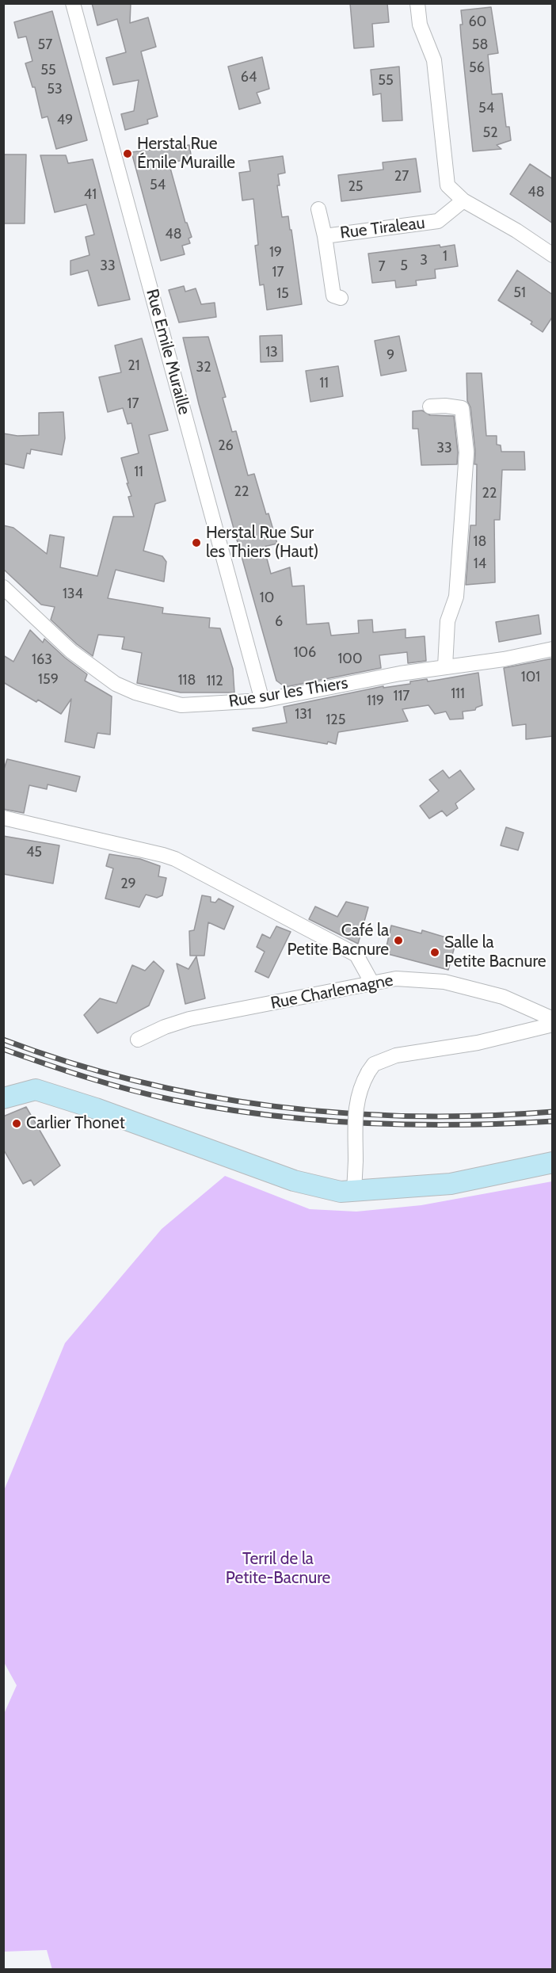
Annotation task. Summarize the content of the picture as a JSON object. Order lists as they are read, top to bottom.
{
  "streets": {
    "street": [
      "Rue Tiraleau",
      "Rue Emile Muraille",
      "Rue sur les Thiers",
      "Rue Charlemagne"
    ]
  },
  "crossings": [
    ["Rue Emile Muraille", "Rue sur les Thiers"]
  ],
  "parks": ["Terril de la Petite-Bacnure"],
  "places": [
    "Herstal Rue Émile Muraille",
    "Herstal Rue Sur les Thiers (Haut)",
    "Café la Petite Bacnure",
    "Salle la Petite Bacnure",
    "Carlier Thonet"
  ],
  "house_numbers": [
    "60",
    "57",
    "58",
    "56",
    "55",
    "64",
    "55",
    "53",
    "54",
    "49",
    "52",
    "27",
    "54",
    "25",
    "48",
    "41",
    "48",
    "19",
    "1",
    "3",
    "33",
    "5",
    "7",
    "17",
    "51",
    "15",
    "13",
    "9",
    "21",
    "32",
    "11",
    "17",
    "26",
    "33",
    "11",
    "22",
    "22",
    "18",
    "14",
    "134",
    "10",
    "6",
    "106",
    "100",
    "163",
    "101",
    "159",
    "118",
    "112",
    "111",
    "117",
    "119",
    "131",
    "125",
    "45",
    "29"
  ]
}
